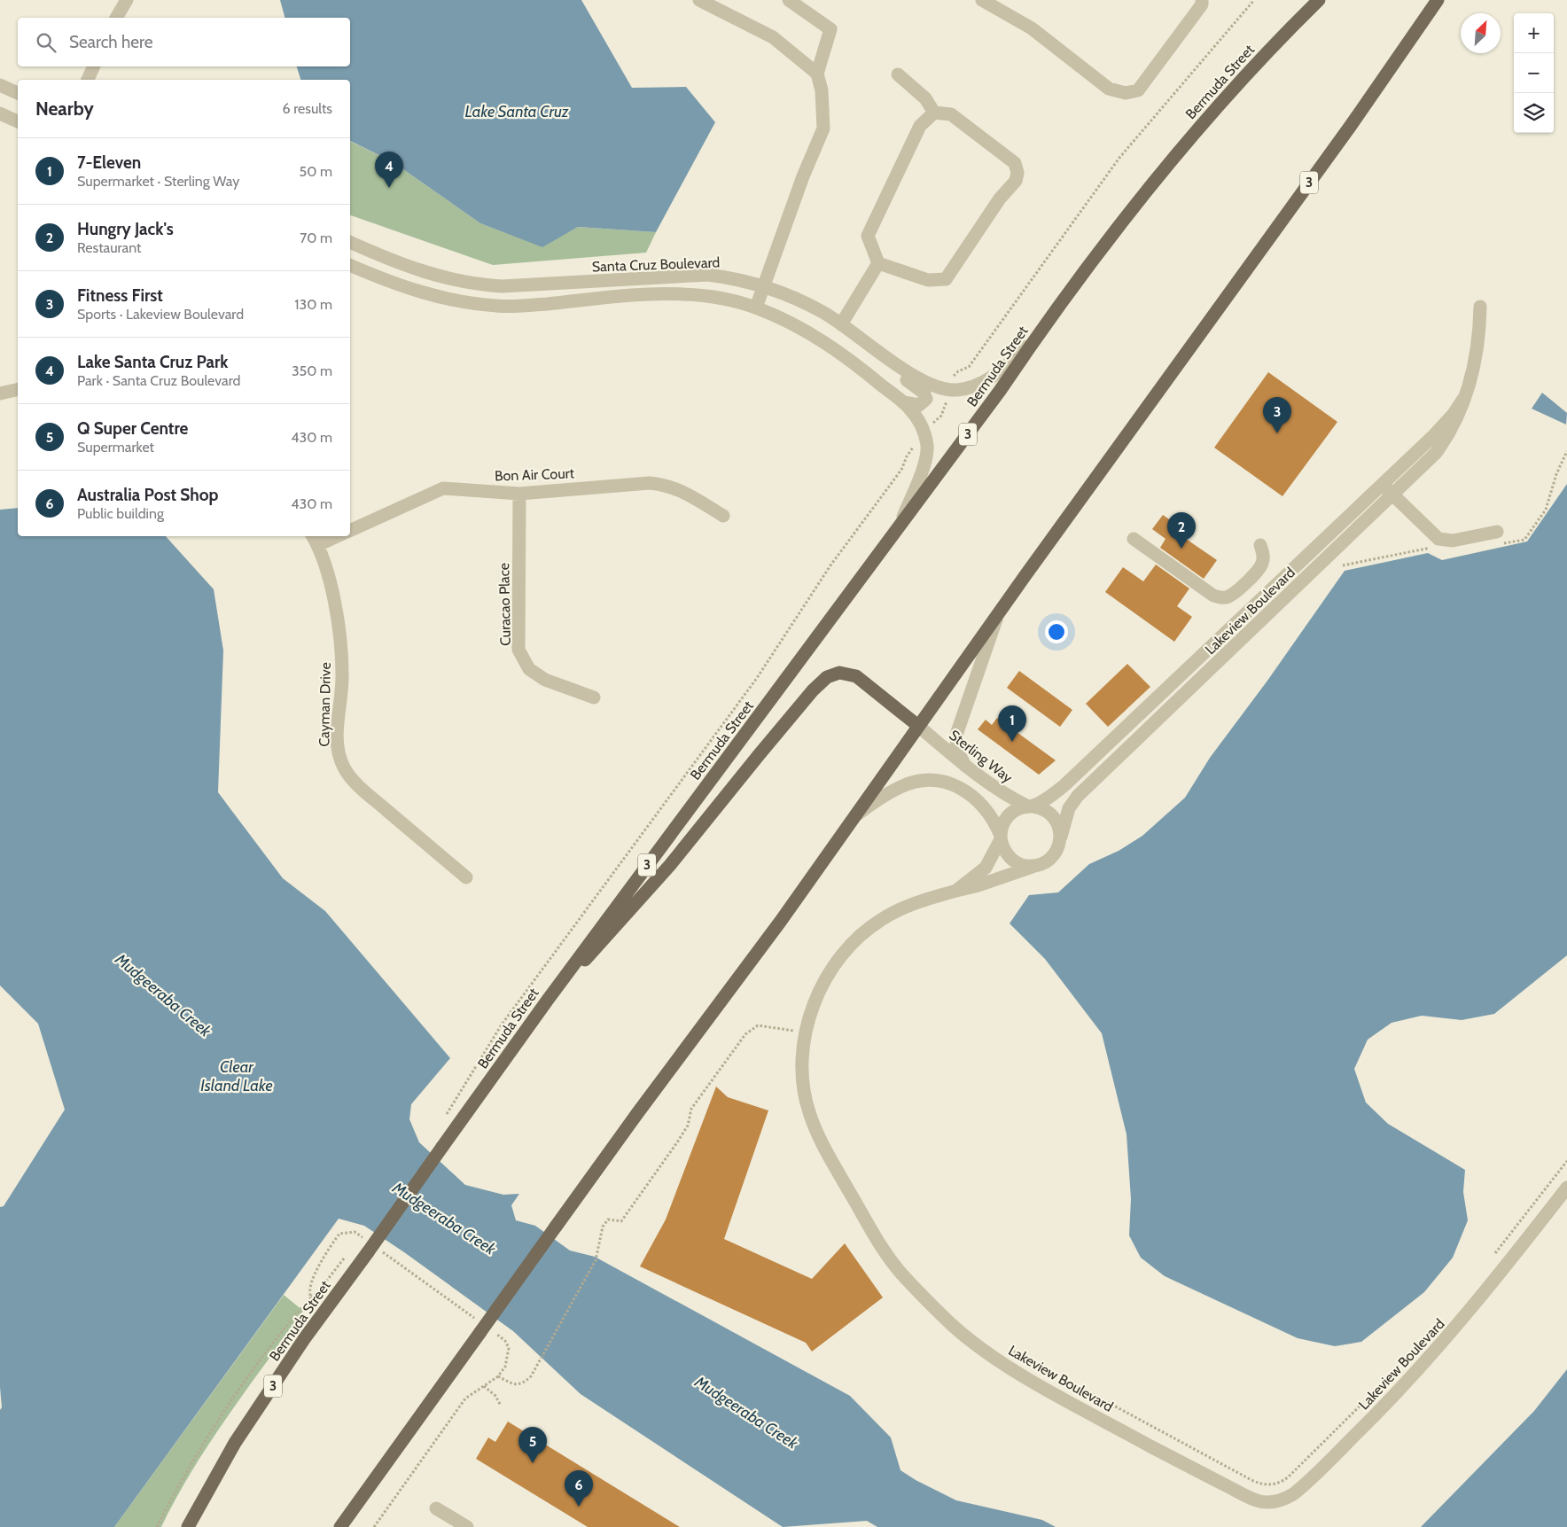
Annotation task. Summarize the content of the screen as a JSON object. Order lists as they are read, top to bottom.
{
  "streets": {
    "main road": ["Bermuda Street", "3"],
    "street": [
      "Santa Cruz Boulevard",
      "Bon Air Court",
      "Curacao Place",
      "Lakeview Boulevard",
      "Cayman Drive",
      "Sterling Way"
    ]
  },
  "crossings": [
    ["Bermuda Street", "Santa Cruz Boulevard"],
    ["3", "Sterling Way"],
    ["Bon Air Court", "Curacao Place"],
    ["Lakeview Boulevard", "Sterling Way"]
  ],
  "water": ["Lake Santa Cruz", "Mudgeeraba Creek", "Clear Island Lake"],
  "north": "top right",
  "page": {
    "map_buttons": ["+", "−"],
    "search": "Search here",
    "heading": ["Nearby", "6 results"],
    "list": [
      {
        "mark": "1",
        "name": "7-Eleven",
        "note": "Supermarket · Sterling Way",
        "value": "50 m"
      },
      {
        "mark": "2",
        "name": "Hungry Jack's",
        "note": "Restaurant",
        "value": "70 m"
      },
      {
        "mark": "3",
        "name": "Fitness First",
        "note": "Sports · Lakeview Boulevard",
        "value": "130 m"
      },
      {
        "mark": "4",
        "name": "Lake Santa Cruz Park",
        "note": "Park · Santa Cruz Boulevard",
        "value": "350 m"
      },
      {
        "mark": "5",
        "name": "Q Super Centre",
        "note": "Supermarket",
        "value": "430 m"
      },
      {
        "mark": "6",
        "name": "Australia Post Shop",
        "note": "Public building",
        "value": "430 m"
      }
    ],
    "pins": [
      "4",
      "3",
      "2",
      "1",
      "5",
      "6"
    ]
  }
}
